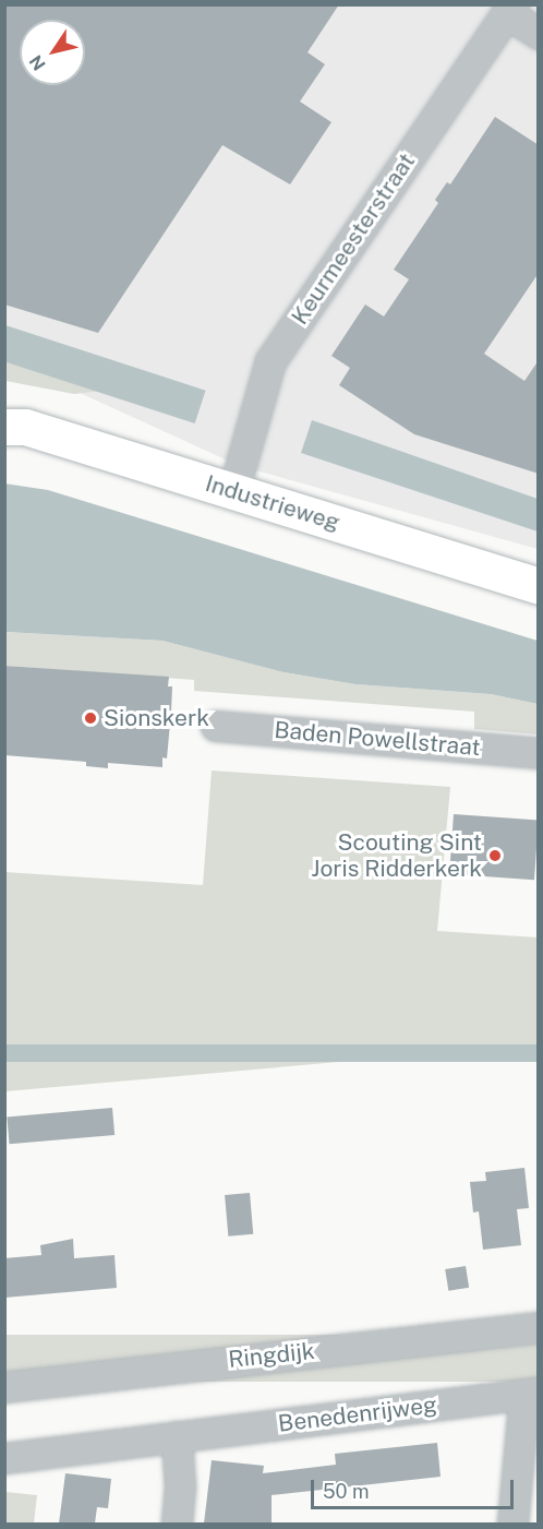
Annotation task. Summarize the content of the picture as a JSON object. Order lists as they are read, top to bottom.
{
  "streets": {
    "street": [
      "Keurmeesterstraat",
      "Industrieweg",
      "Baden Powellstraat",
      "Ringdijk",
      "Benedenrijweg"
    ]
  },
  "crossings": [
    ["Keurmeesterstraat", "Industrieweg"]
  ],
  "places": ["Sionskerk", "Scouting Sint Joris Ridderkerk"],
  "scale_bar": "50 m",
  "north": "bottom left"
}
